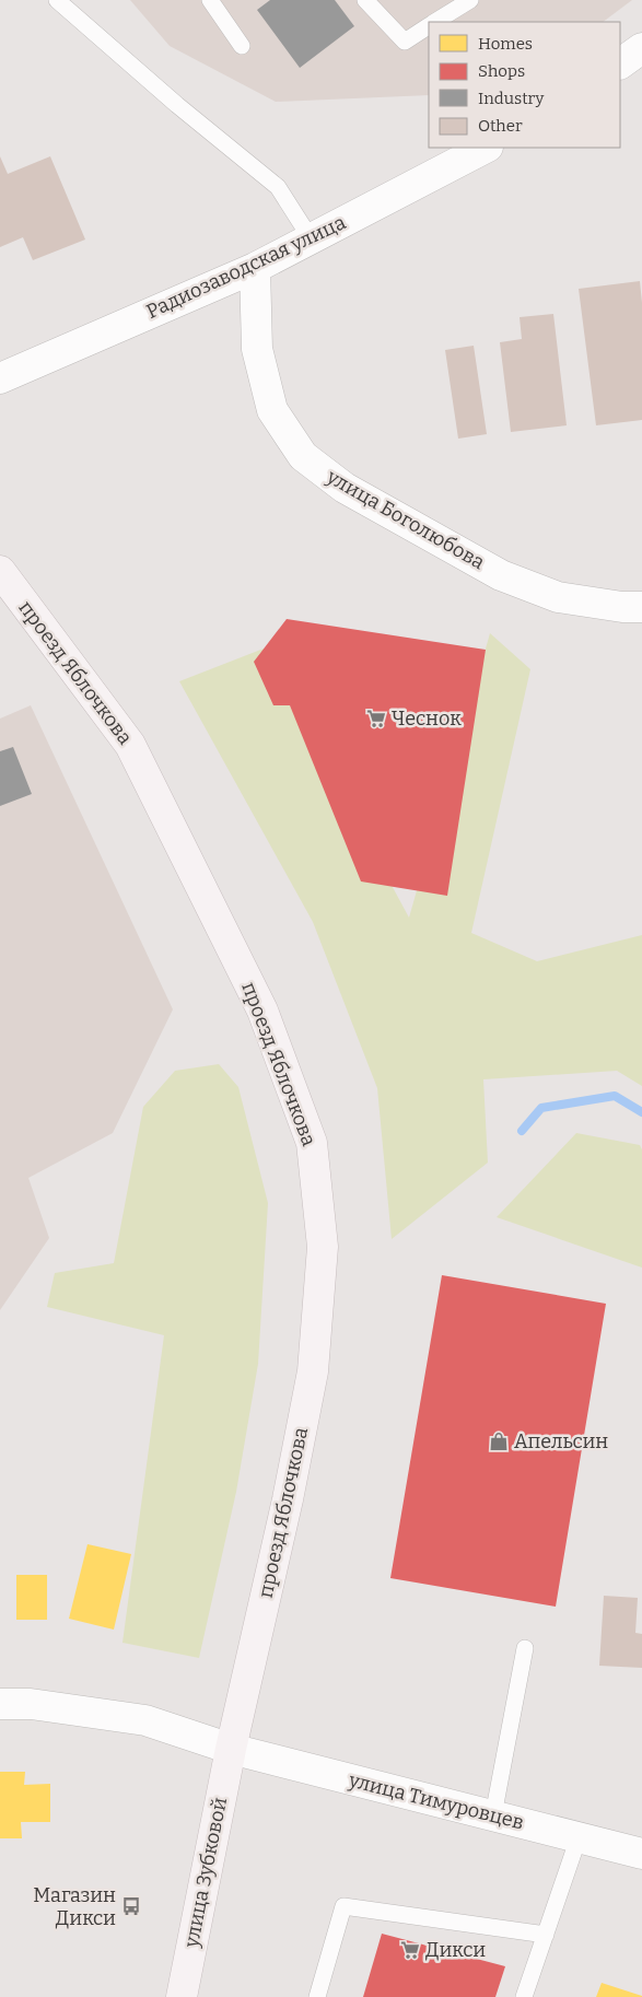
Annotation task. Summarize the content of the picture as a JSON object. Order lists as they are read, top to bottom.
{
  "streets": {
    "main road": ["проезд Яблочкова", "улица Зубковой"],
    "street": ["Радиозаводская улица", "улица Боголюбова", "улица Тимуровцев"]
  },
  "crossings": [
    ["Радиозаводская улица", "улица Боголюбова"],
    ["проезд Яблочкова", "улица Тимуровцев"],
    ["проезд Яблочкова", "улица Зубковой"],
    ["улица Тимуровцев", "улица Зубковой"]
  ],
  "places": {
    "supermarket": ["Чеснок", "Дикси"],
    "shop": ["Апельсин"],
    "bus stop": ["Магазин Дикси"]
  },
  "legend": [
    "Homes",
    "Shops",
    "Industry",
    "Other"
  ]
}
